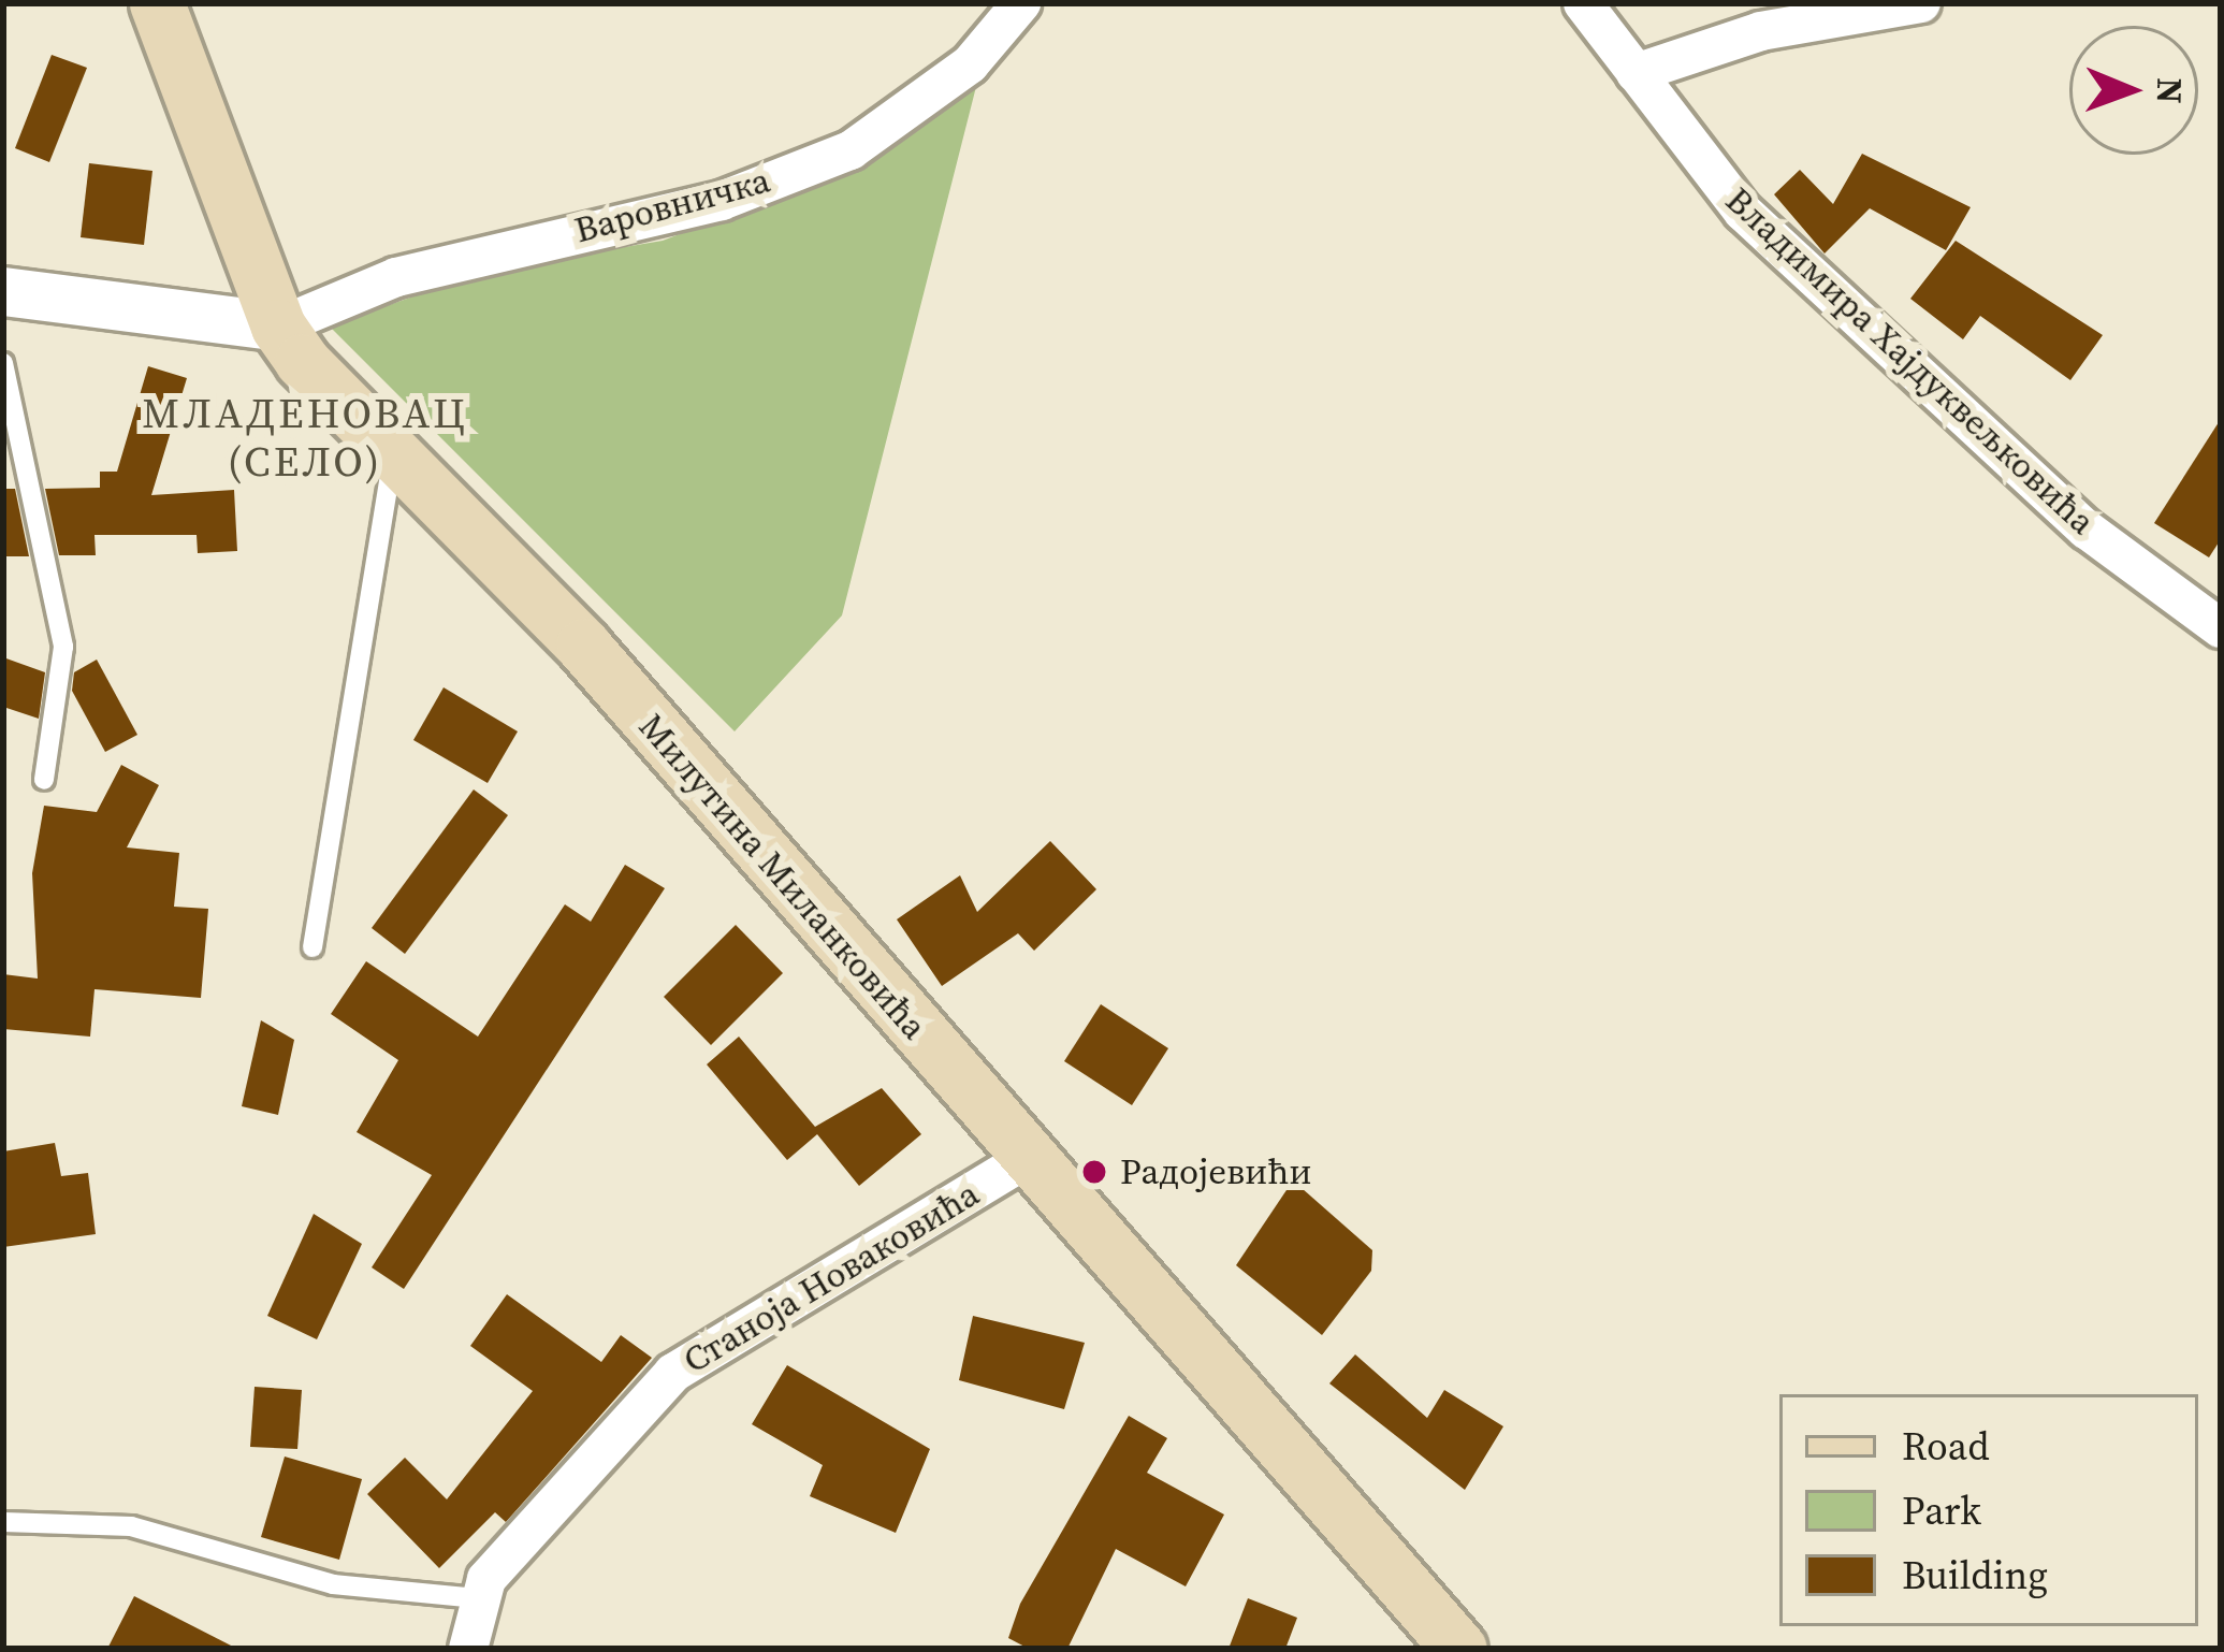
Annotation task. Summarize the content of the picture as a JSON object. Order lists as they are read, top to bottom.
{
  "streets": {
    "main road": ["Милутина Миланковића"],
    "street": ["Варовничка", "Владимира Хајдуквељковића", "Станоја Новаковића"]
  },
  "crossings": [
    ["Варовничка", "Милутина Миланковића"],
    ["Милутина Миланковића", "Станоја Новаковића"]
  ],
  "districts": ["МЛАДЕНОВАЦ (СЕЛО)"],
  "places": ["Радојевићи"],
  "legend": ["Road", "Park", "Building"],
  "north": "right"
}
